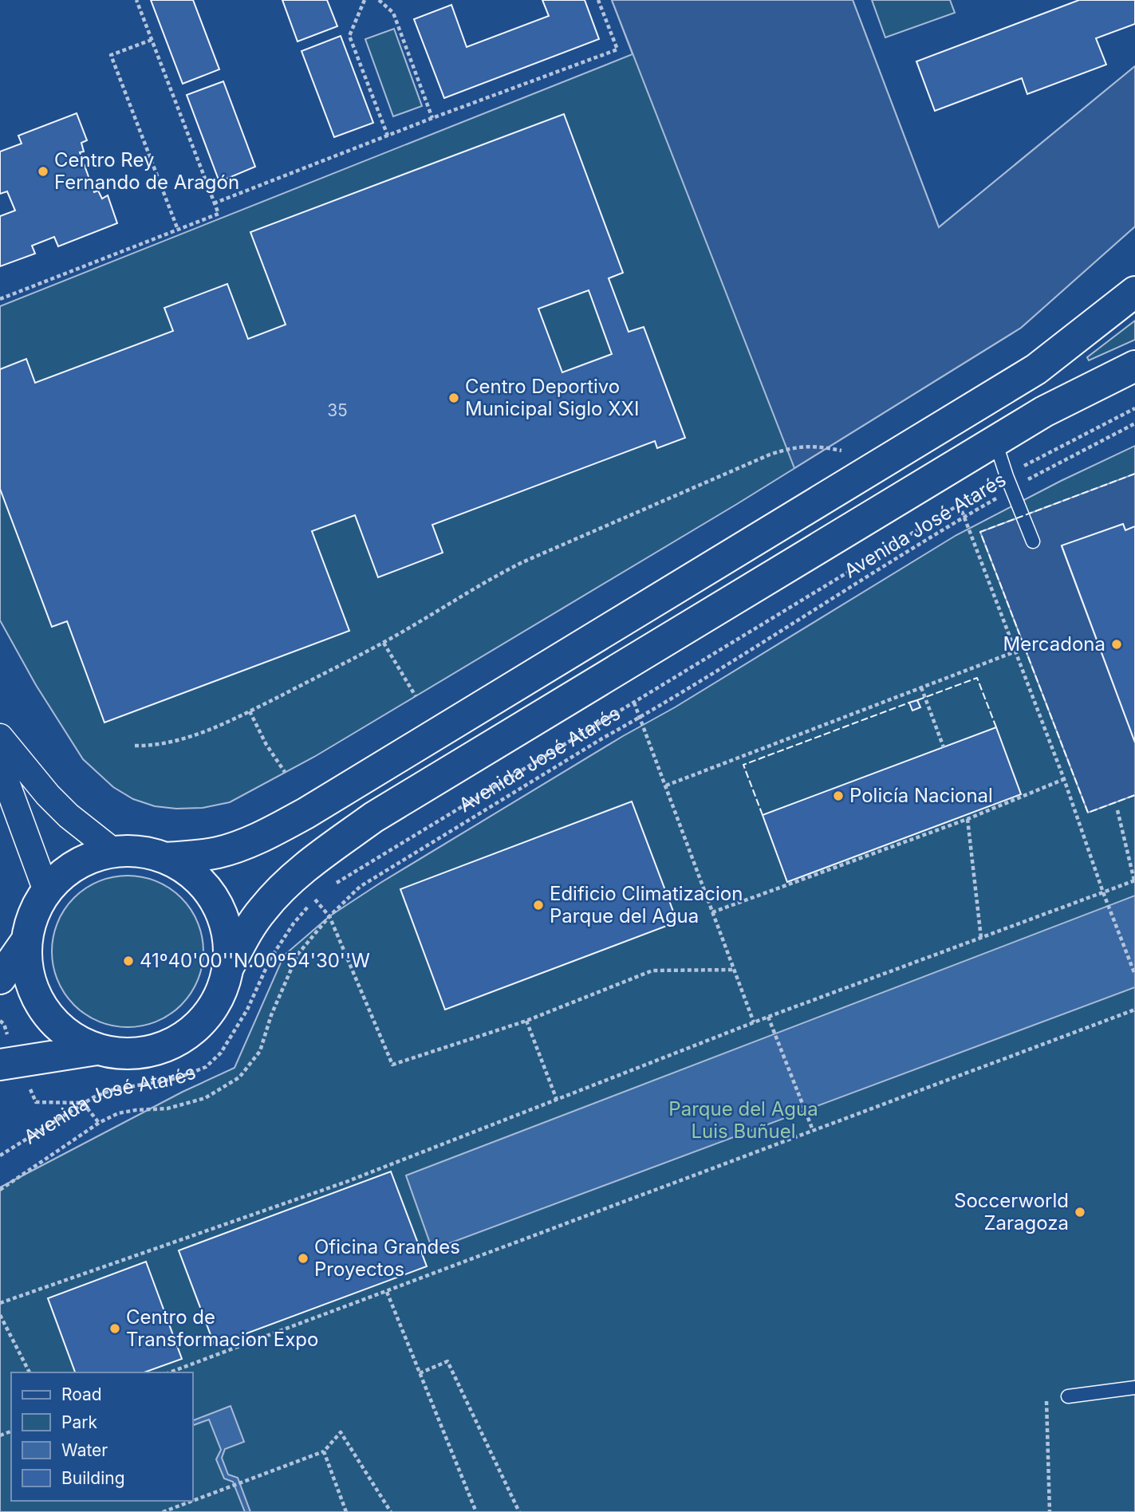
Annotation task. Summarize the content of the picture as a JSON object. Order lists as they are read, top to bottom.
{
  "streets": {
    "main road": ["Avenida José Atarés"]
  },
  "parks": ["Parque del Agua Luis Buñuel"],
  "places": [
    "Centro Rey Fernando de Aragón",
    "Centro Deportivo Municipal Siglo XXI",
    "Mercadona",
    "Policía Nacional",
    "Edificio Climatizacion Parque del Agua",
    "41º40'00''N.00º54'30''W",
    "Soccerworld Zaragoza",
    "Oficina Grandes Proyectos",
    "Centro de Transformacion Expo"
  ],
  "house_numbers": ["35"],
  "legend": [
    "Road",
    "Park",
    "Water",
    "Building"
  ]
}
